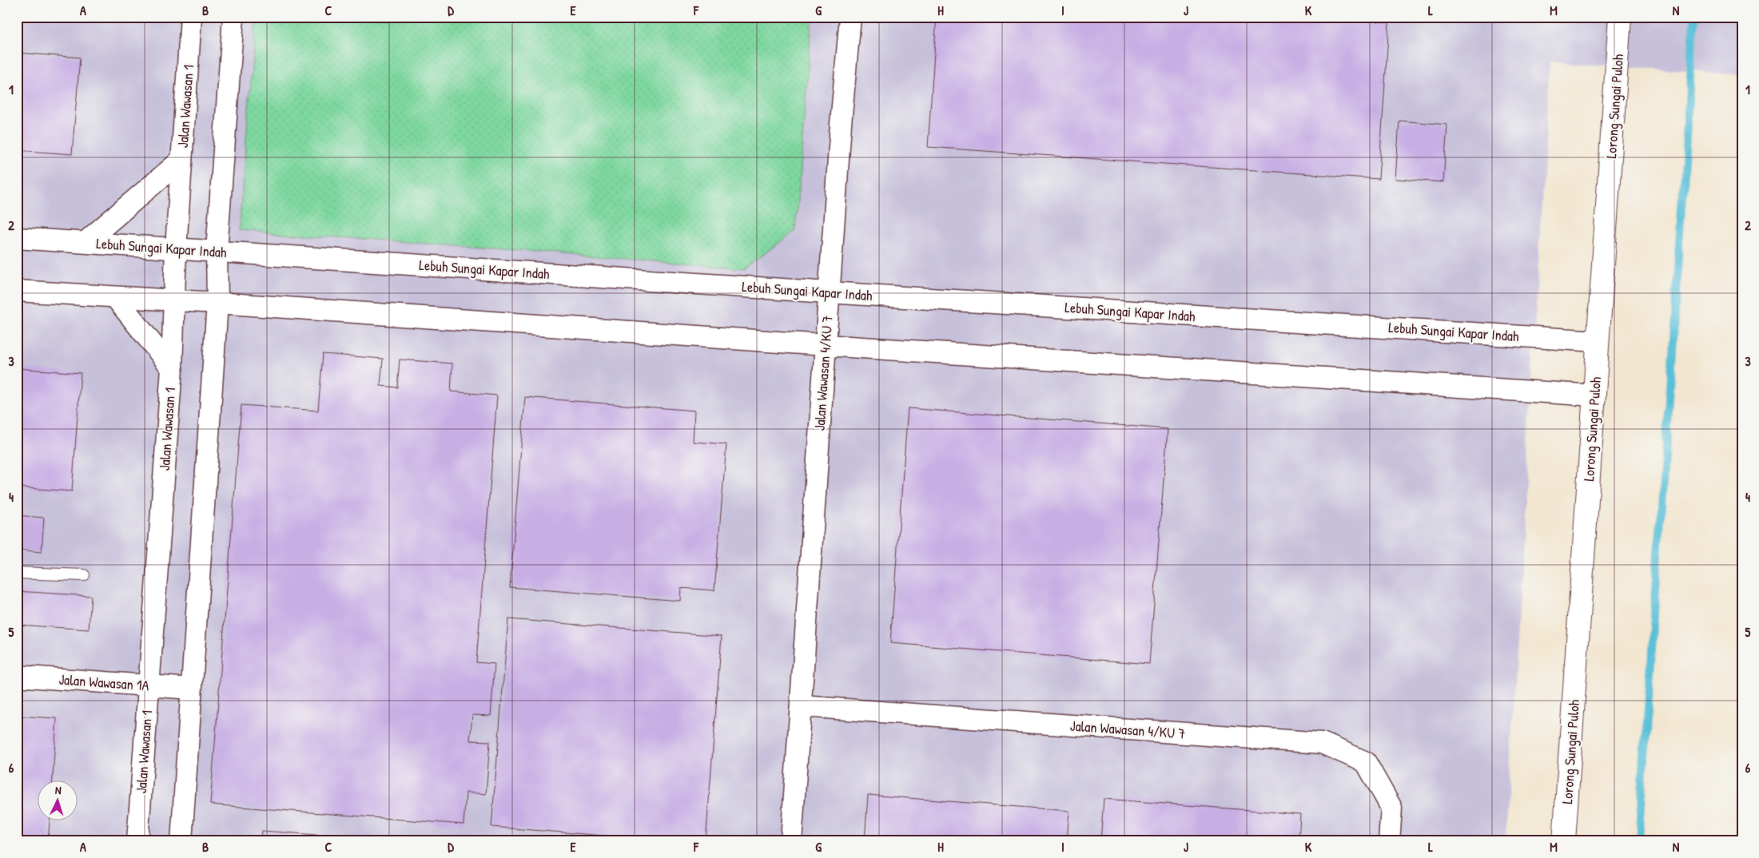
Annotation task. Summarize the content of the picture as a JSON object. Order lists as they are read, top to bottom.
{
  "streets": {
    "street": [
      "Jalan Wawasan 1",
      "Lorong Sungai Puloh",
      "Lebuh Sungai Kapar Indah",
      "Jalan Wawasan 4/KU 7",
      "Jalan Wawasan 1A"
    ]
  },
  "crossings": [
    ["Jalan Wawasan 1", "Lebuh Sungai Kapar Indah"],
    ["Jalan Wawasan 1", "Jalan Wawasan 1A"],
    ["Lorong Sungai Puloh", "Lebuh Sungai Kapar Indah"],
    ["Lebuh Sungai Kapar Indah", "Jalan Wawasan 4/KU 7"]
  ],
  "north": "top",
  "grid": {
    "columns": [
      "A",
      "B",
      "C",
      "D",
      "E",
      "F",
      "G",
      "H",
      "I",
      "J",
      "K",
      "L",
      "M",
      "N"
    ],
    "rows": [
      "1",
      "2",
      "3",
      "4",
      "5",
      "6"
    ]
  }
}
